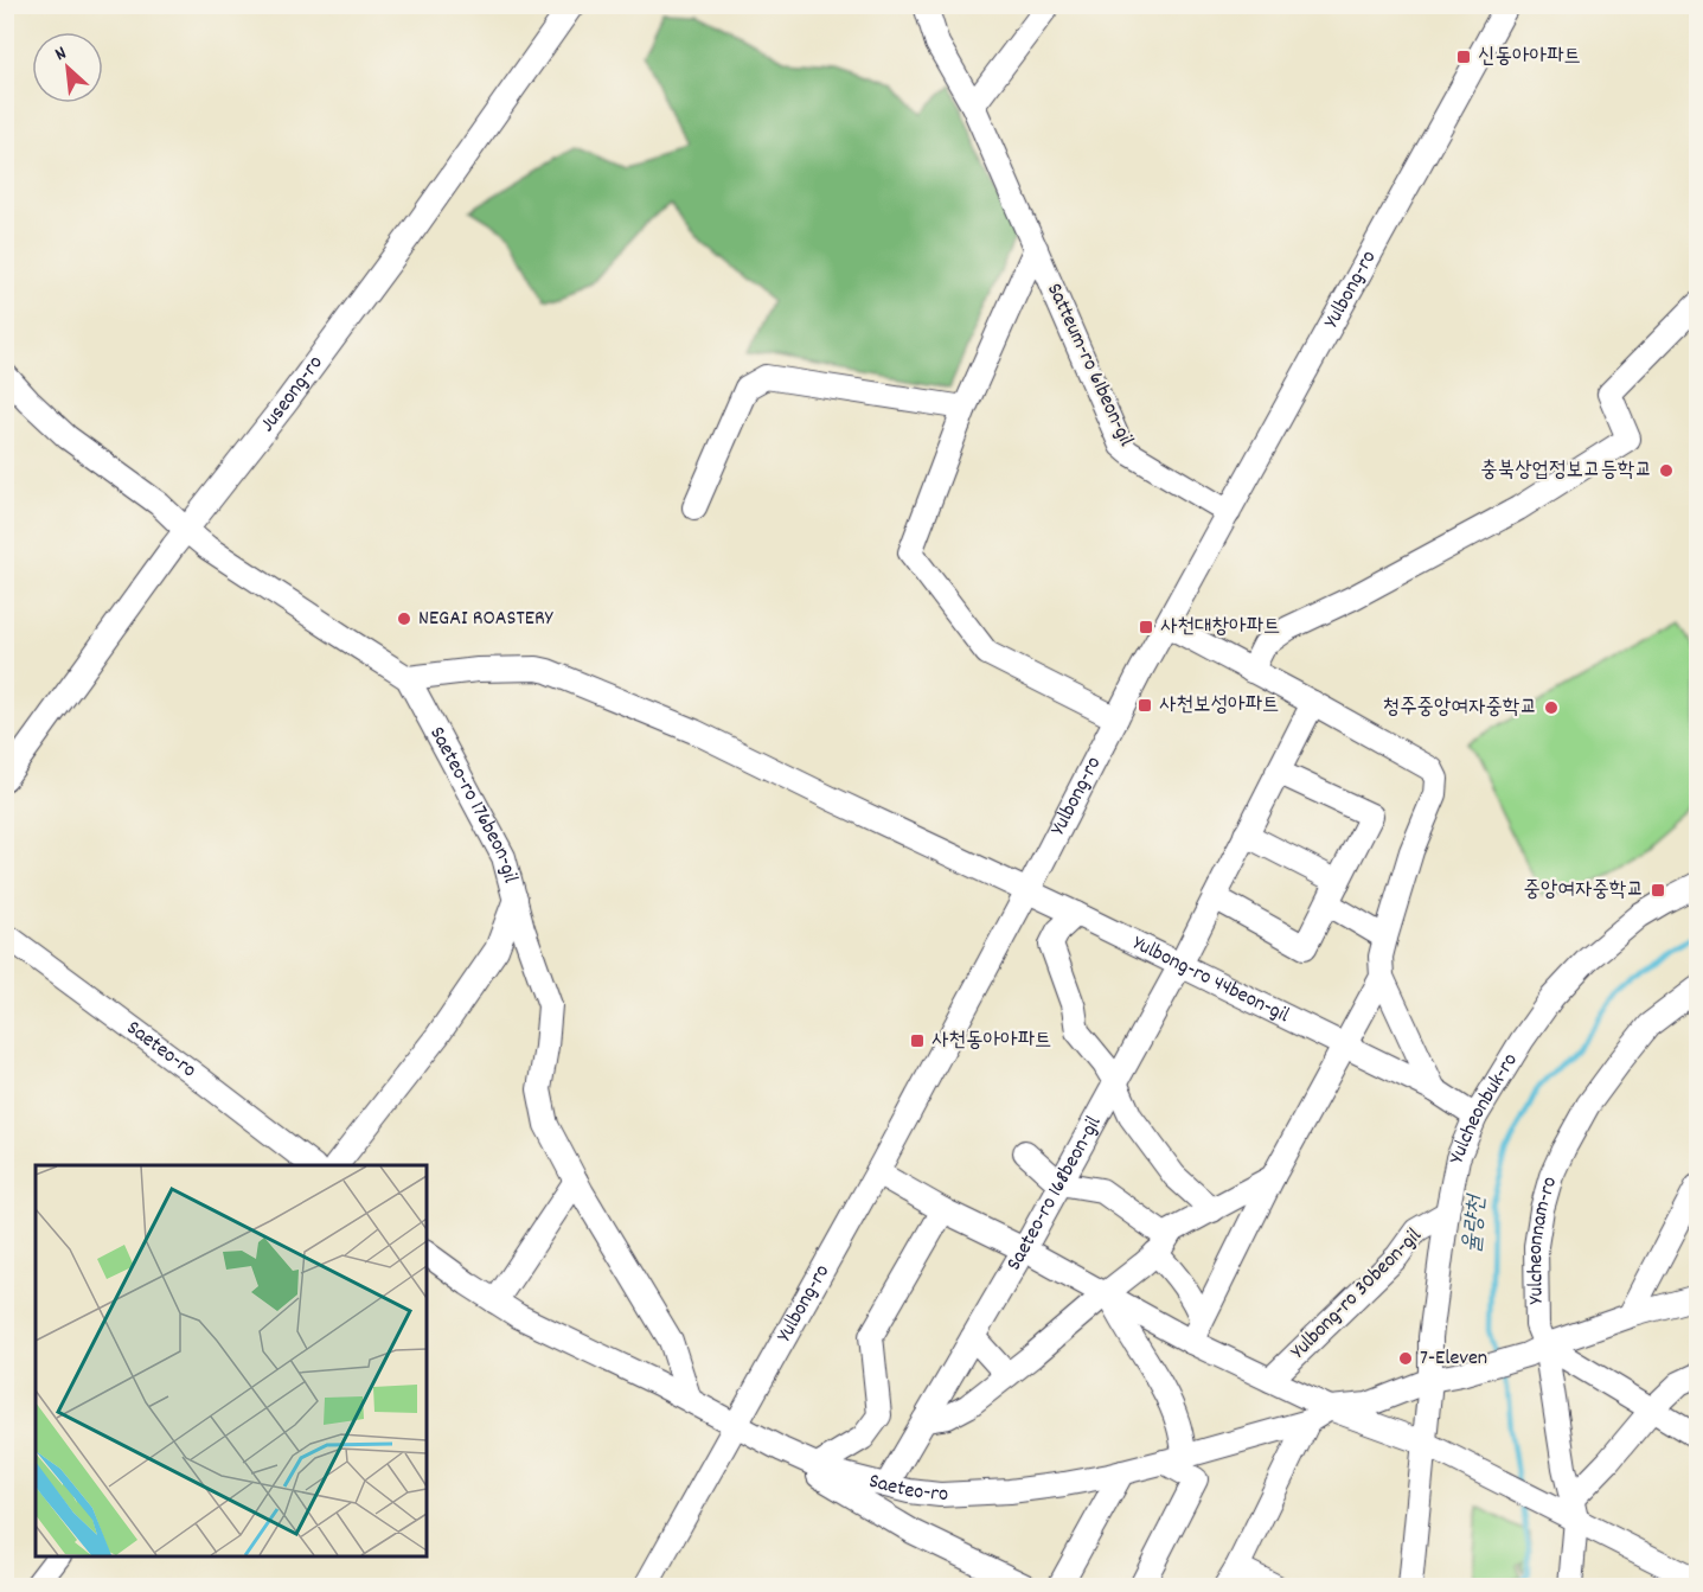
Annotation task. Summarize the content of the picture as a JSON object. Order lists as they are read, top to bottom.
{
  "streets": {
    "street": [
      "Yulbong-ro",
      "Satteum-ro 61beon-gil",
      "Juseong-ro",
      "Saeteo-ro 176beon-gil",
      "Yulbong-ro 44beon-gil",
      "Saeteo-ro",
      "Yulcheonbuk-ro",
      "Saeteo-ro 168beon-gil",
      "Yulcheonnam-ro",
      "Yulbong-ro 30beon-gil"
    ]
  },
  "crossings": [
    ["Yulbong-ro", "Satteum-ro 61beon-gil"],
    ["Yulbong-ro", "Yulbong-ro 44beon-gil"],
    ["Yulbong-ro", "Saeteo-ro"],
    ["Yulbong-ro", "Yulbong-ro 30beon-gil"],
    ["Juseong-ro", "Saeteo-ro 176beon-gil"],
    ["Saeteo-ro 176beon-gil", "Yulbong-ro 44beon-gil"],
    ["Saeteo-ro 176beon-gil", "Saeteo-ro"],
    ["Yulbong-ro 44beon-gil", "Yulcheonbuk-ro"],
    ["Yulbong-ro 44beon-gil", "Saeteo-ro 168beon-gil"],
    ["Saeteo-ro", "Yulcheonbuk-ro"],
    ["Saeteo-ro", "Saeteo-ro 168beon-gil"],
    ["Saeteo-ro", "Yulcheonnam-ro"],
    ["Saeteo-ro", "Yulbong-ro 30beon-gil"],
    ["Yulcheonbuk-ro", "Yulbong-ro 30beon-gil"],
    ["Saeteo-ro 168beon-gil", "Yulbong-ro 30beon-gil"],
    ["Yulcheonnam-ro", "Yulbong-ro 30beon-gil"]
  ],
  "water": ["율량천"],
  "places": {
    "transit": [
      "신동아아파트",
      "사천대창아파트",
      "사천보성아파트",
      "중앙여자중학교",
      "사천동아아파트"
    ],
    "other": [
      "충북상업정보고등학교",
      "NEGAI ROASTERY",
      "청주중앙여자중학교",
      "7-Eleven"
    ]
  },
  "north": "top left"
}
